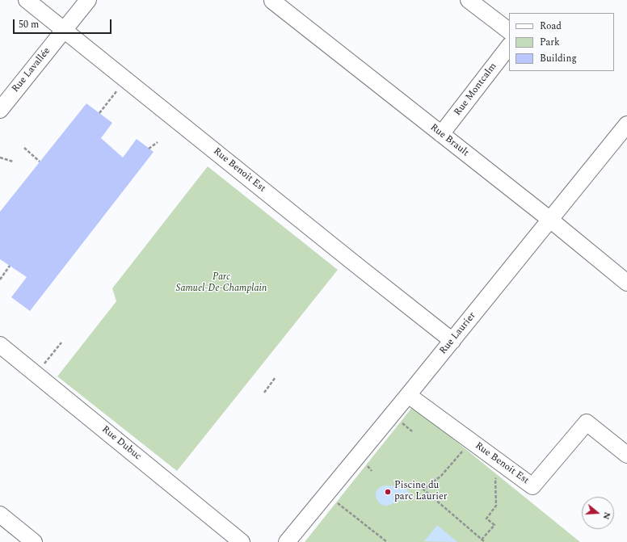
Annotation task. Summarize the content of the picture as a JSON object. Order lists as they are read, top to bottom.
{
  "streets": {
    "street": [
      "Rue Lavallée",
      "Rue Montcalm",
      "Rue Brault",
      "Rue Benoit Est",
      "Rue Laurier",
      "Rue Dubuc"
    ]
  },
  "crossings": [
    ["Rue Lavallée", "Rue Benoit Est"],
    ["Rue Montcalm", "Rue Brault"],
    ["Rue Brault", "Rue Laurier"],
    ["Rue Benoit Est", "Rue Laurier"]
  ],
  "parks": ["Parc Samuel-De-Champlain"],
  "places": ["Piscine du parc Laurier"],
  "legend": ["Road", "Park", "Building"],
  "scale_bar": "50 m",
  "north": "right"
}
